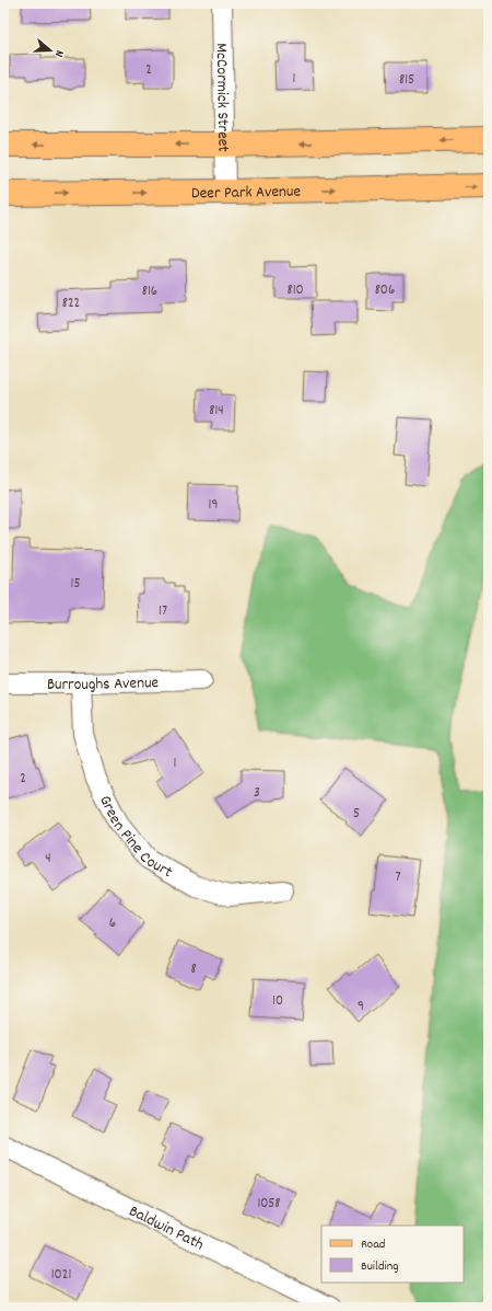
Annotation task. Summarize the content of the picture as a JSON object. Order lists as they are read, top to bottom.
{
  "streets": {
    "main road": ["Deer Park Avenue"],
    "street": [
      "McCormick Street",
      "Burroughs Avenue",
      "Green Pine Court",
      "Baldwin Path"
    ]
  },
  "crossings": [
    ["McCormick Street", "Deer Park Avenue"],
    ["Burroughs Avenue", "Green Pine Court"]
  ],
  "house_numbers": [
    "2",
    "1",
    "815",
    "810",
    "806",
    "816",
    "822",
    "814",
    "19",
    "15",
    "17",
    "1",
    "2",
    "3",
    "5",
    "4",
    "7",
    "6",
    "8",
    "10",
    "9",
    "1058",
    "1021"
  ],
  "legend": ["Road", "Building"],
  "north": "right"
}
